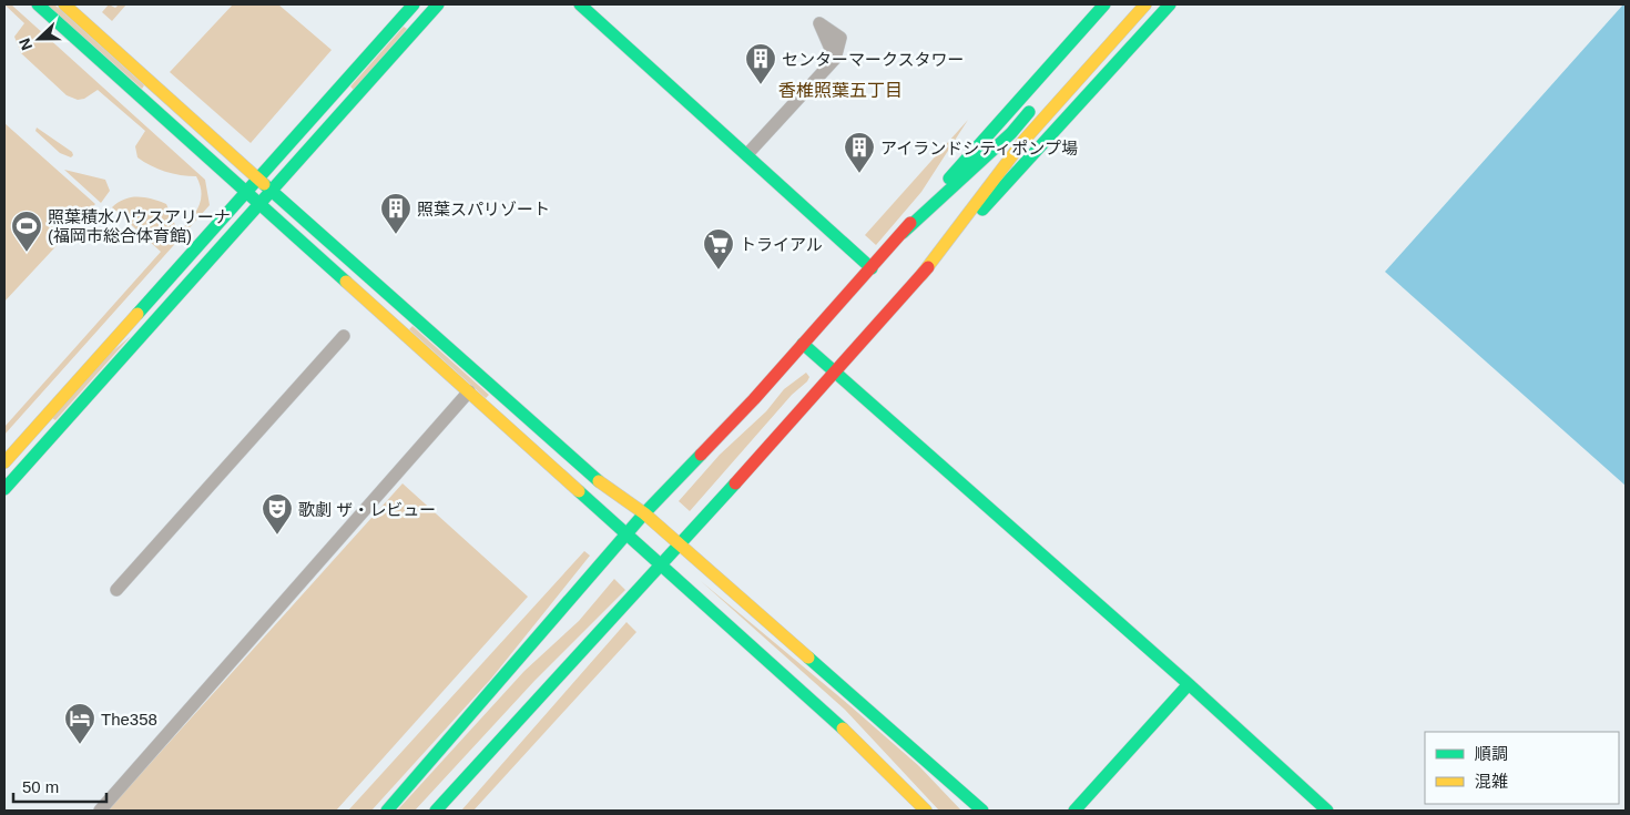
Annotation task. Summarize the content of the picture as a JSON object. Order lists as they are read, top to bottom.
{
  "districts": ["香椎照葉五丁目"],
  "places": {
    "building": ["センターマークスタワー", "アイランドシティポンプ場", "照葉スパリゾート"],
    "sports": ["照葉積水ハウスアリーナ (福岡市総合体育館)"],
    "supermarket": ["トライアル"],
    "theatre": ["歌劇 ザ・レビュー"],
    "hotel": ["The358"]
  },
  "legend": ["順調", "混雑"],
  "scale_bar": "50 m",
  "north": "left"
}
